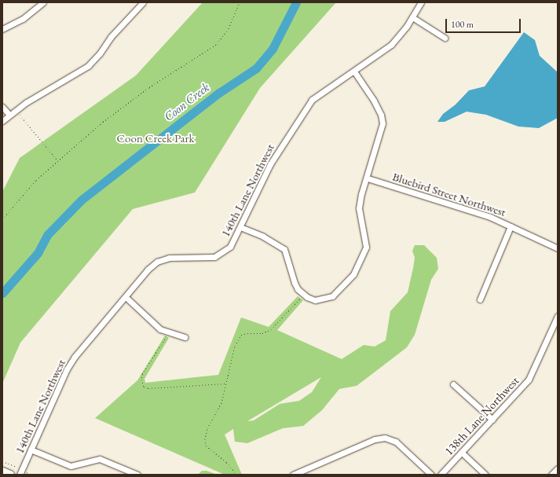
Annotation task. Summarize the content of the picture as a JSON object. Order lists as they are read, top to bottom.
{
  "streets": {
    "street": ["140th Lane Northwest", "Bluebird Street Northwest", "138th Lane Northwest"]
  },
  "water": ["Coon Creek"],
  "parks": ["Coon Creek Park"],
  "scale_bar": "100 m"
}
